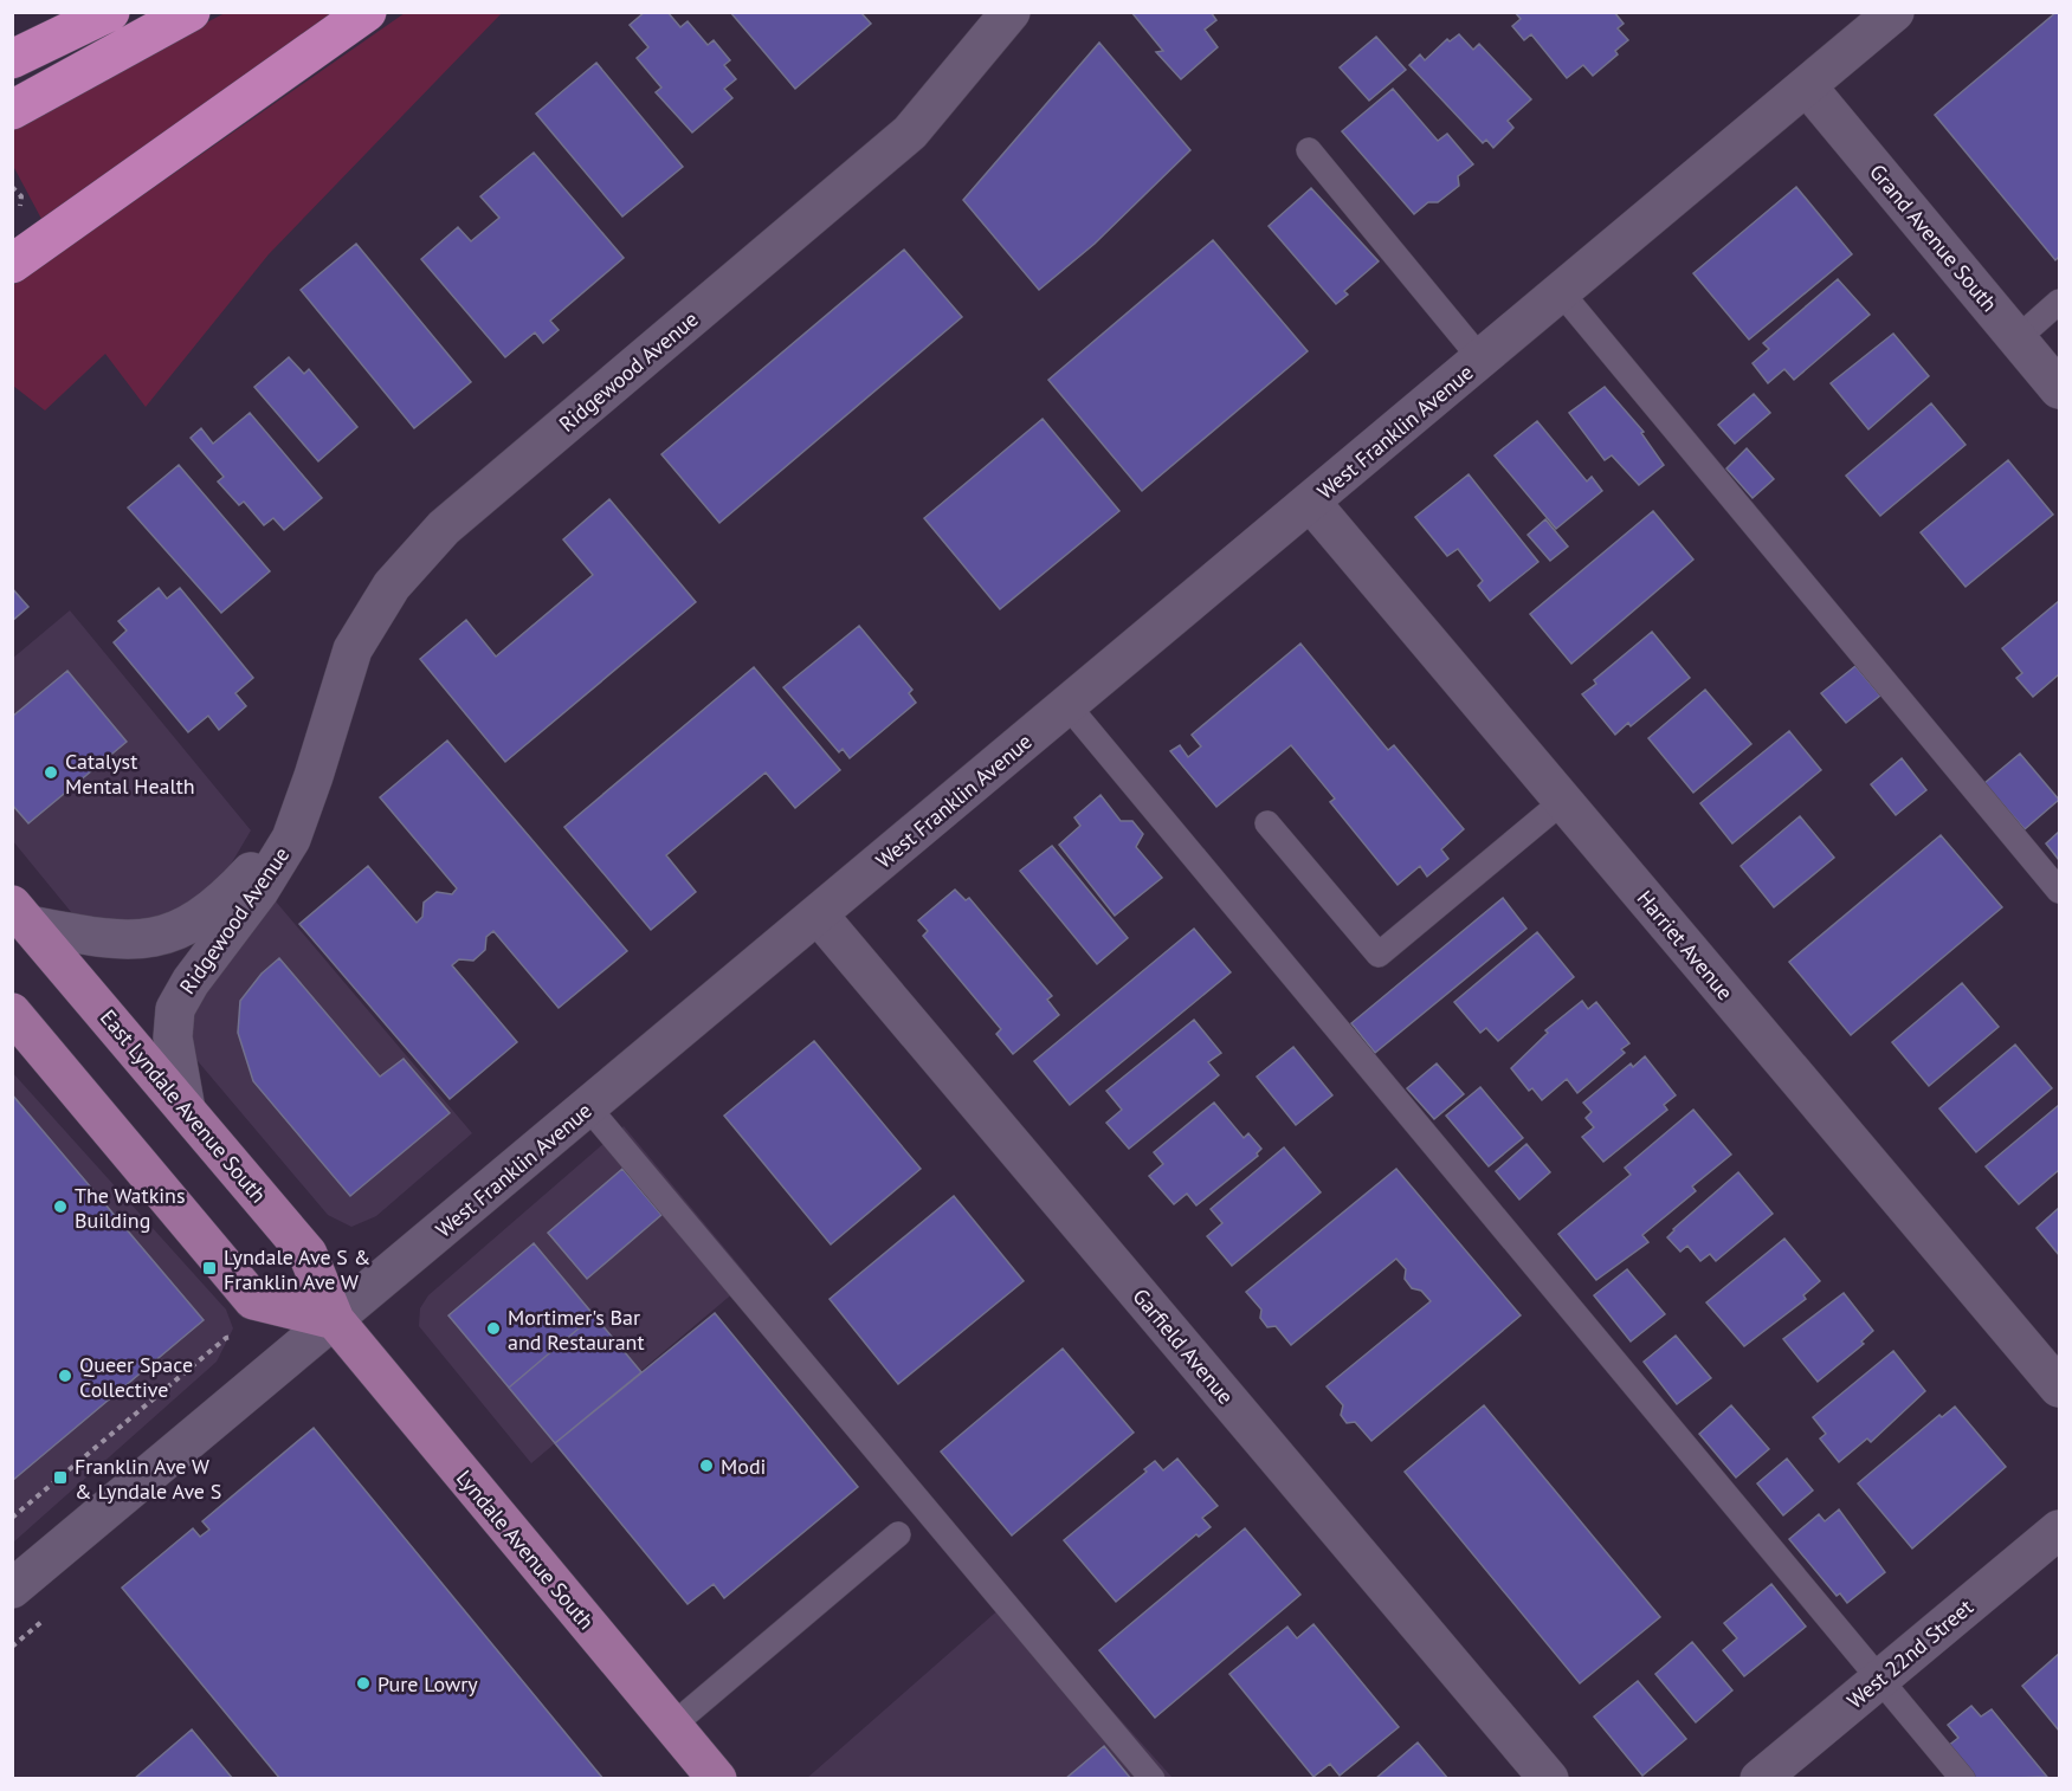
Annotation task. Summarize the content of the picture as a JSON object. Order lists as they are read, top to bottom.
{
  "streets": {
    "main road": ["East Lyndale Avenue South", "Lyndale Avenue South"],
    "street": [
      "Grand Avenue South",
      "Ridgewood Avenue",
      "West Franklin Avenue",
      "Harriet Avenue",
      "Garfield Avenue",
      "West 22nd Street"
    ]
  },
  "crossings": [
    ["Grand Avenue South", "West Franklin Avenue"],
    ["Ridgewood Avenue", "East Lyndale Avenue South"],
    ["West Franklin Avenue", "Harriet Avenue"],
    ["West Franklin Avenue", "East Lyndale Avenue South"],
    ["West Franklin Avenue", "Garfield Avenue"],
    ["West Franklin Avenue", "Lyndale Avenue South"],
    ["East Lyndale Avenue South", "Lyndale Avenue South"]
  ],
  "places": {
    "other": [
      "Catalyst Mental Health",
      "The Watkins Building",
      "Mortimer's Bar and Restaurant",
      "Queer Space Collective",
      "Modi",
      "Pure Lowry"
    ],
    "transit": ["Lyndale Ave S & Franklin Ave W", "Franklin Ave W & Lyndale Ave S"]
  }
}
